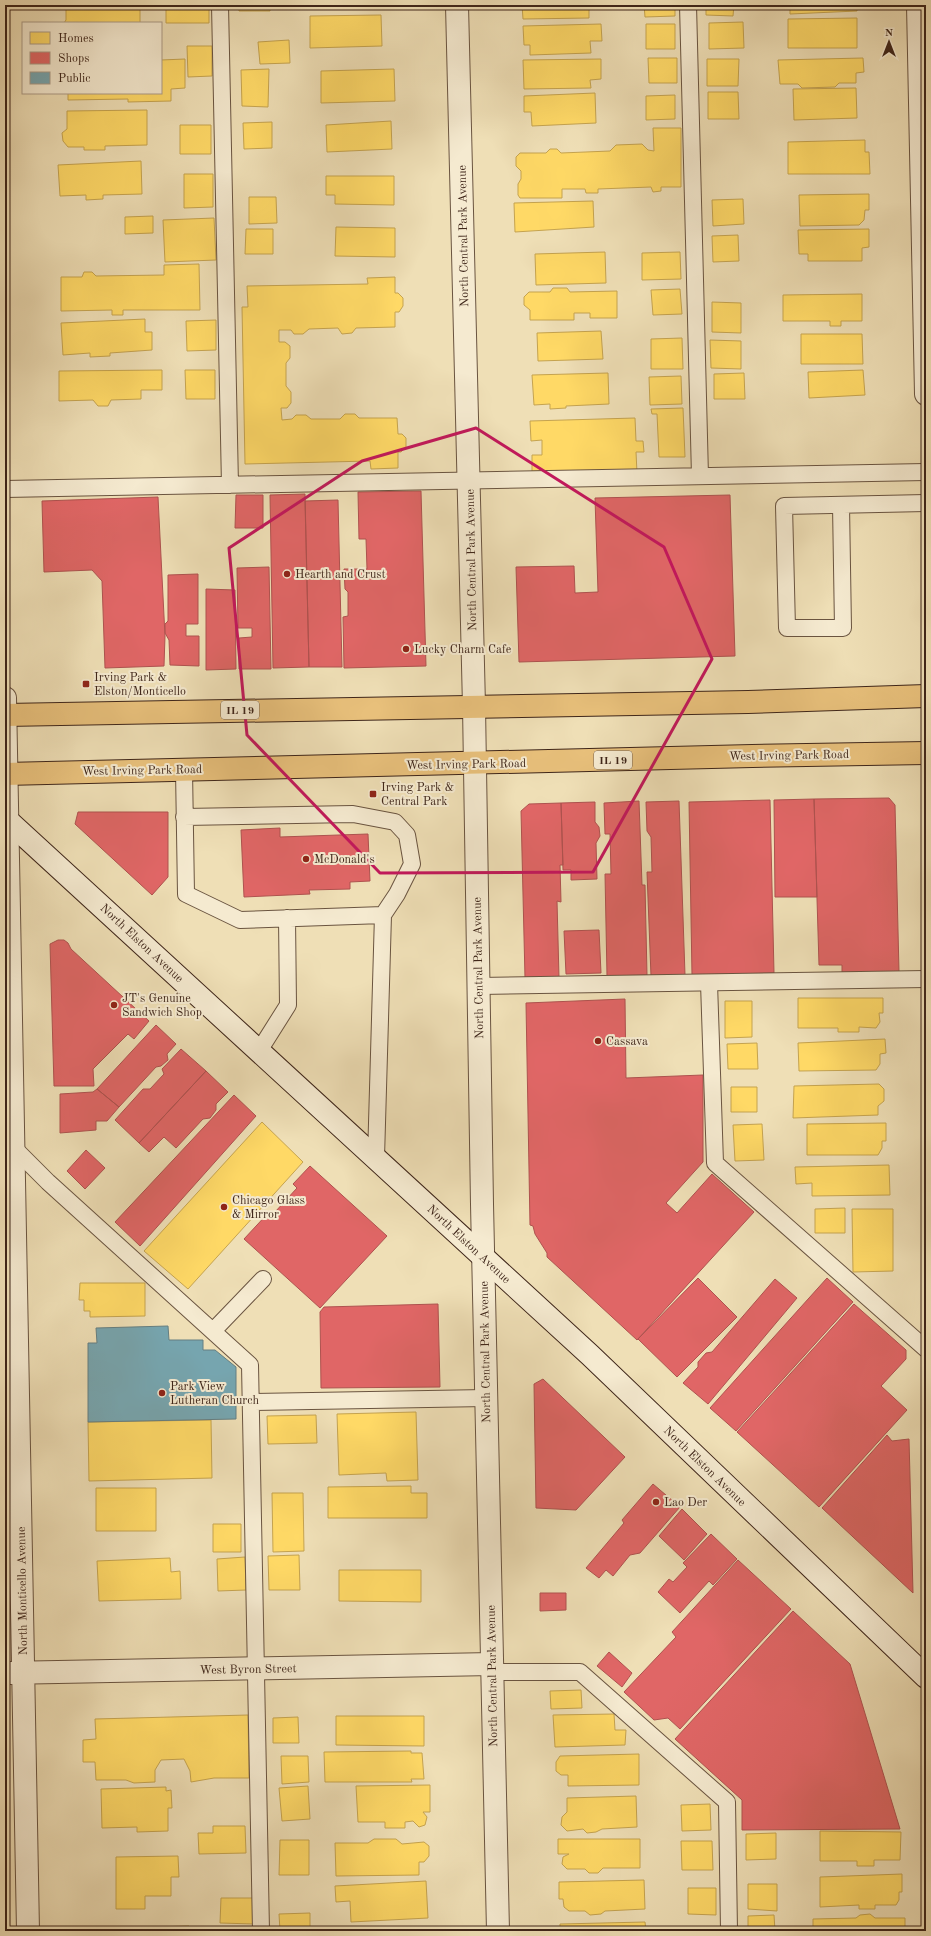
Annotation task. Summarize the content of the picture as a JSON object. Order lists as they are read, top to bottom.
{
  "streets": {
    "main road": ["IL 19", "West Irving Park Road"],
    "street": [
      "North Central Park Avenue",
      "North Elston Avenue",
      "North Monticello Avenue",
      "West Byron Street"
    ]
  },
  "crossings": [
    ["North Central Park Avenue", "IL 19"],
    ["North Central Park Avenue", "West Irving Park Road"],
    ["North Central Park Avenue", "North Elston Avenue"],
    ["North Central Park Avenue", "West Byron Street"],
    ["IL 19", "North Monticello Avenue"],
    ["West Irving Park Road", "North Monticello Avenue"],
    ["North Elston Avenue", "North Monticello Avenue"],
    ["North Monticello Avenue", "West Byron Street"]
  ],
  "places": {
    "other": [
      "Hearth and Crust",
      "Lucky Charm Cafe",
      "McDonald's",
      "JT's Genuine Sandwich Shop",
      "Cassava",
      "Chicago Glass & Mirror",
      "Park View Lutheran Church",
      "Lao Der"
    ],
    "transit": ["Irving Park & Elston/Monticello", "Irving Park & Central Park"]
  },
  "legend": ["Homes", "Shops", "Public"],
  "north": "top"
}
